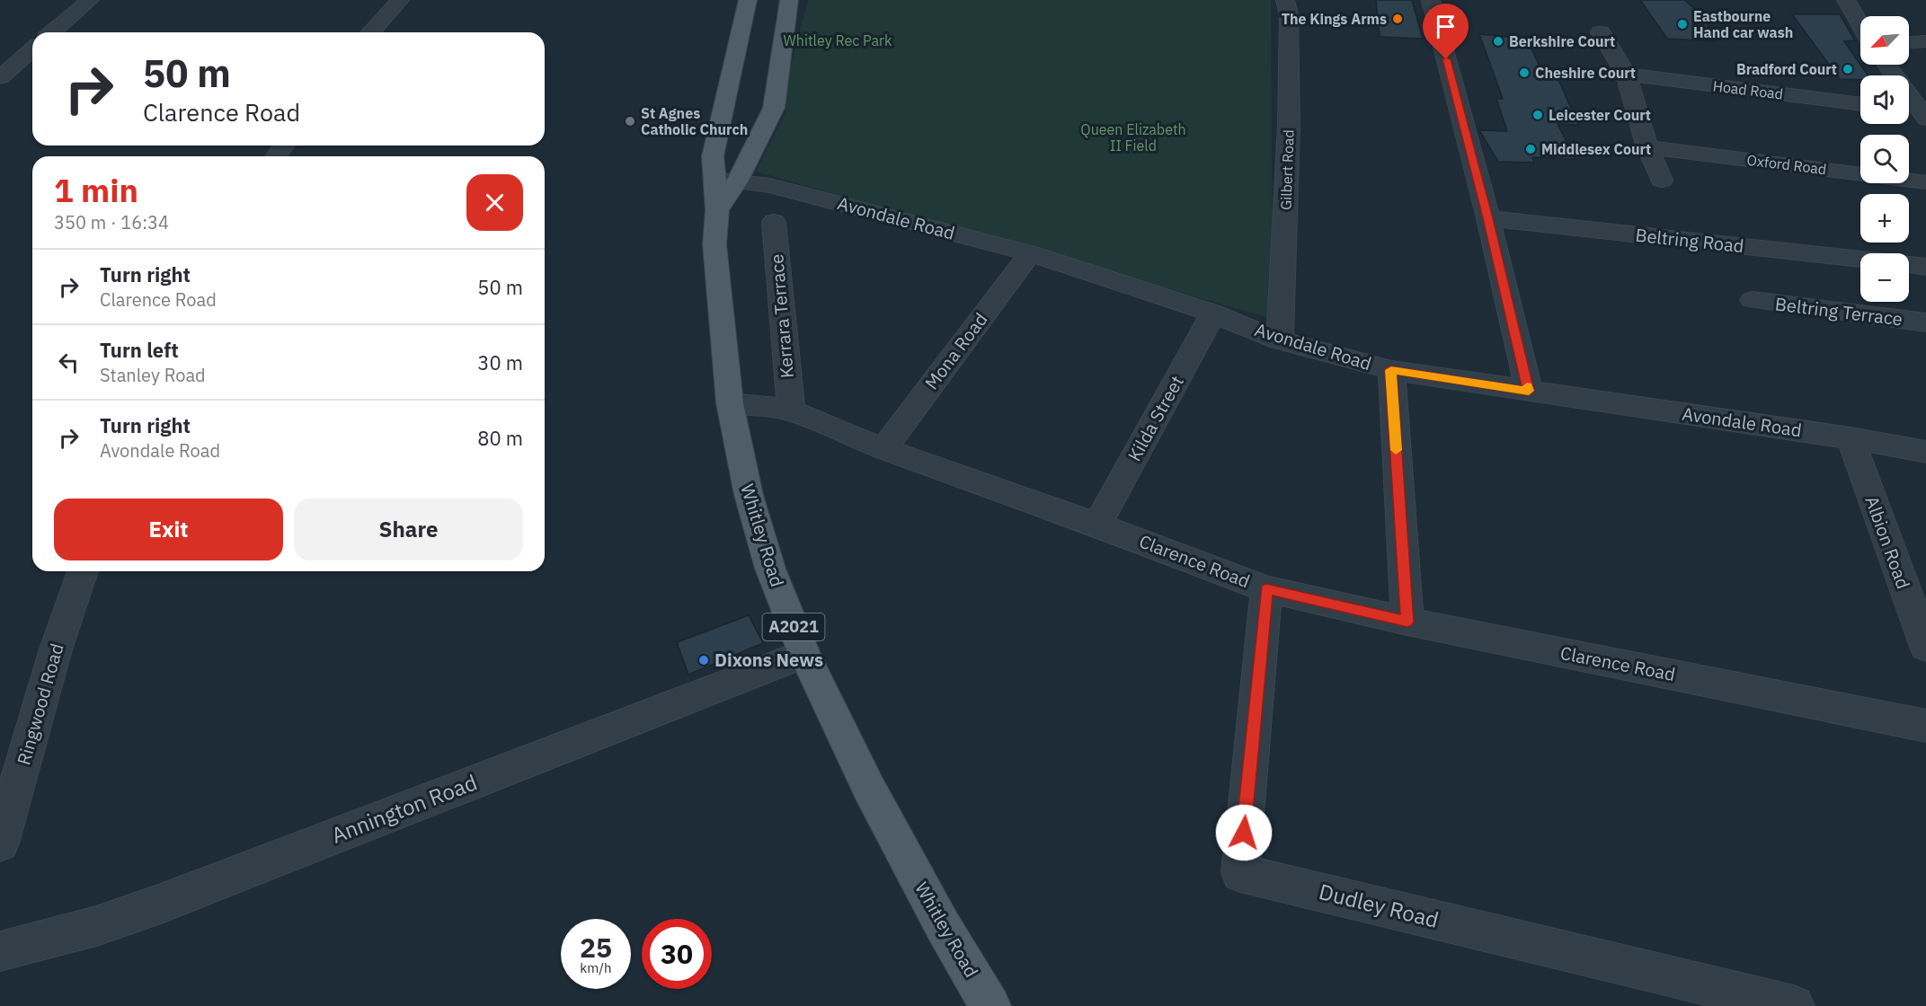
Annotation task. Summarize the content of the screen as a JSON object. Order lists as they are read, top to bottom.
{
  "streets": {
    "main road": ["Whitley Road", "A2021"],
    "street": [
      "Hoad Road",
      "Oxford Road",
      "Gilbert Road",
      "Avondale Road",
      "Beltring Road",
      "Beltring Terrace",
      "Kerrara Terrace",
      "Mona Road",
      "Kilda Street",
      "Albion Road",
      "Clarence Road",
      "Ringwood Road",
      "Annington Road",
      "Dudley Road"
    ]
  },
  "crossings": [
    ["Gilbert Road", "Avondale Road"],
    ["Avondale Road", "Mona Road"],
    ["Avondale Road", "Kilda Street"],
    ["Avondale Road", "Whitley Road"],
    ["Avondale Road", "Albion Road"],
    ["Kerrara Terrace", "Clarence Road"],
    ["Mona Road", "Clarence Road"],
    ["Kilda Street", "Clarence Road"],
    ["Whitley Road", "Clarence Road"],
    ["Whitley Road", "Annington Road"],
    ["Clarence Road", "Dudley Road"]
  ],
  "parks": ["Whitley Rec Park", "Queen Elizabeth II Field"],
  "places": [
    "The Kings Arms",
    "Eastbourne Hand car wash",
    "Berkshire Court",
    "Bradford Court",
    "Cheshire Court",
    "Leicester Court",
    "St Agnes Catholic Church",
    "Middlesex Court",
    "Dixons News"
  ],
  "north": "bottom left",
  "page": {
    "map_buttons": ["+", "−"],
    "turn": ["50 m", "Clarence Road"],
    "heading": ["1 min", "350 m · 16:34"],
    "list": [
      {
        "name": "Turn right",
        "note": "Clarence Road",
        "value": "50 m"
      },
      {
        "name": "Turn left",
        "note": "Stanley Road",
        "value": "30 m"
      },
      {
        "name": "Turn right",
        "note": "Avondale Road",
        "value": "80 m"
      }
    ],
    "buttons": ["Exit", "Share"],
    "speed": "25 km/h",
    "limit": "30"
  }
}
